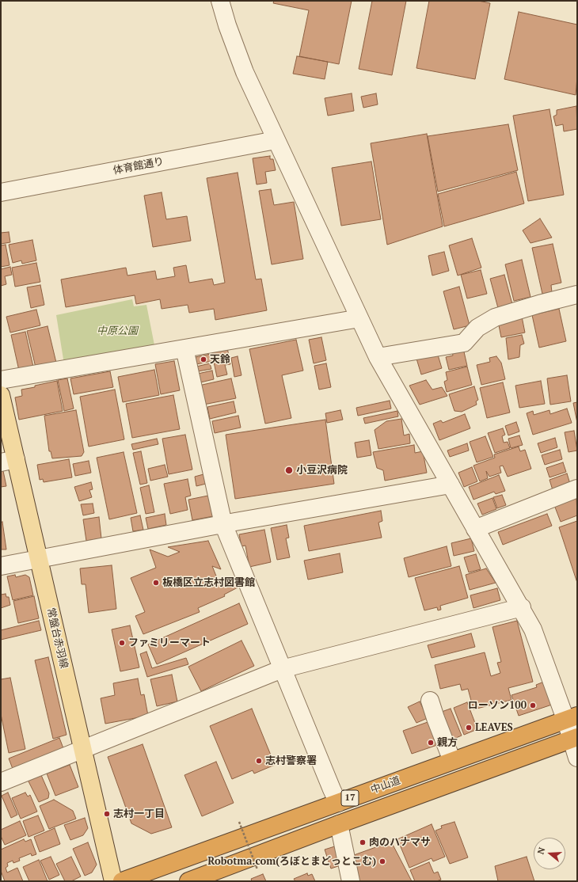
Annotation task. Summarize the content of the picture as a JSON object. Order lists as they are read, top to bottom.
{
  "streets": {
    "highway": ["中山道", "17"],
    "main road": ["常盤台赤羽線"],
    "street": ["体育館通り"]
  },
  "parks": ["中原公園"],
  "places": [
    "天鈴",
    "小豆沢病院",
    "板橋区立志村図書館",
    "ファミリーマート",
    "ローソン100",
    "LEAVES",
    "親方",
    "志村警察署",
    "志村一丁目",
    "肉のハナマサ",
    "Robotma.com(ろぼとまどっとこむ)"
  ],
  "north": "left"
}
